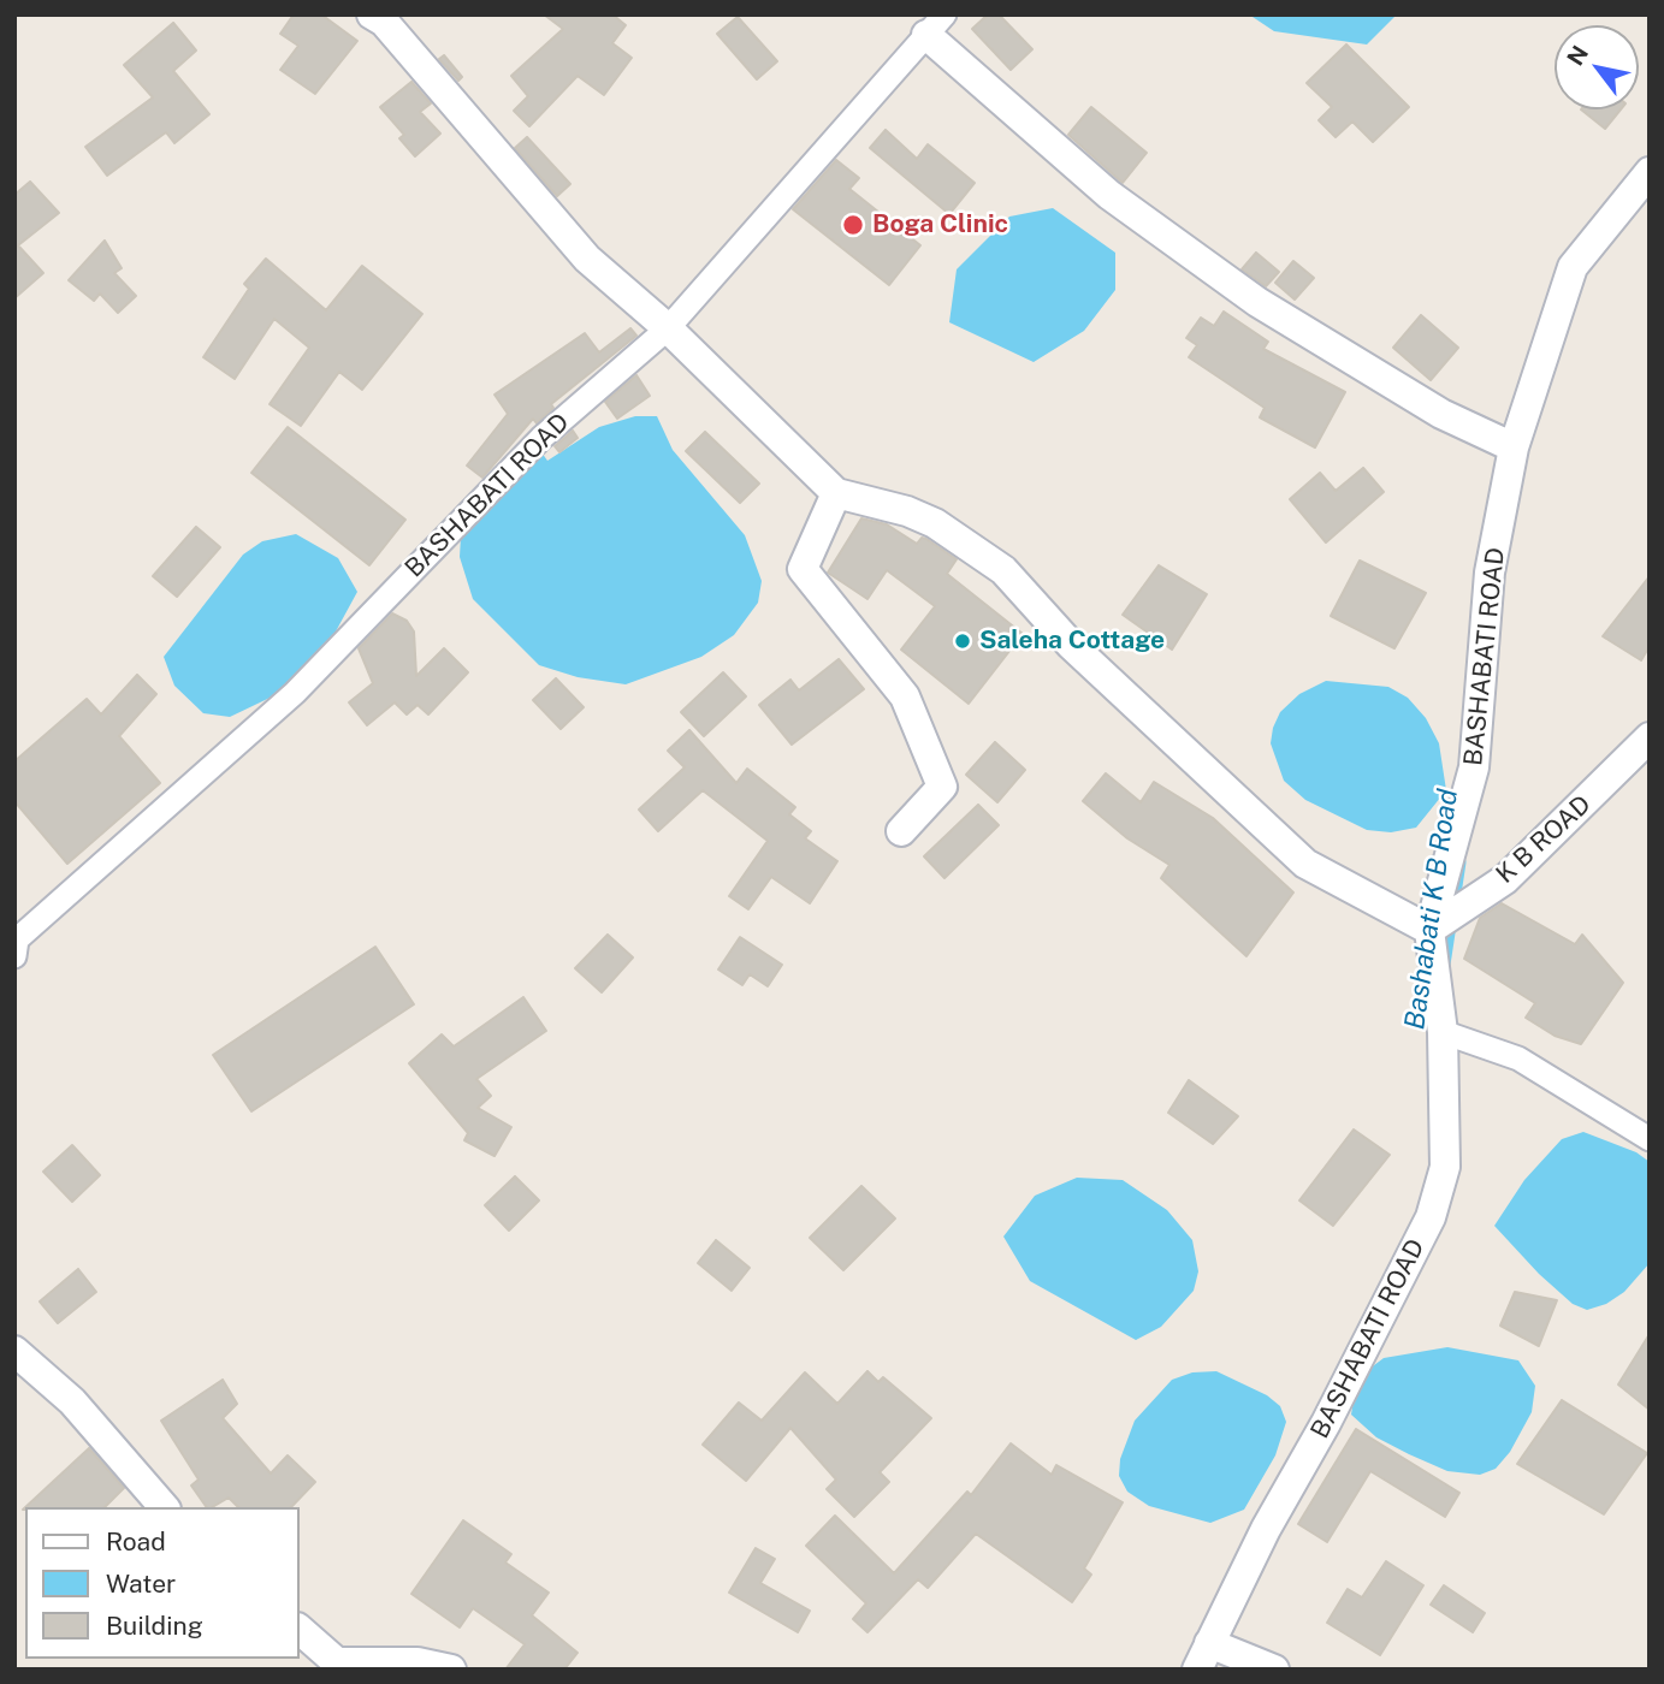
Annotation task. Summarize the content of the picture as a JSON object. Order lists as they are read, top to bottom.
{
  "streets": {
    "street": ["BASHABATI ROAD", "K B ROAD"]
  },
  "crossings": [
    ["BASHABATI ROAD", "K B ROAD"]
  ],
  "water": ["Bashabati K B Road"],
  "places": ["Boga Clinic", "Saleha Cottage"],
  "legend": ["Road", "Water", "Building"],
  "north": "top left"
}
